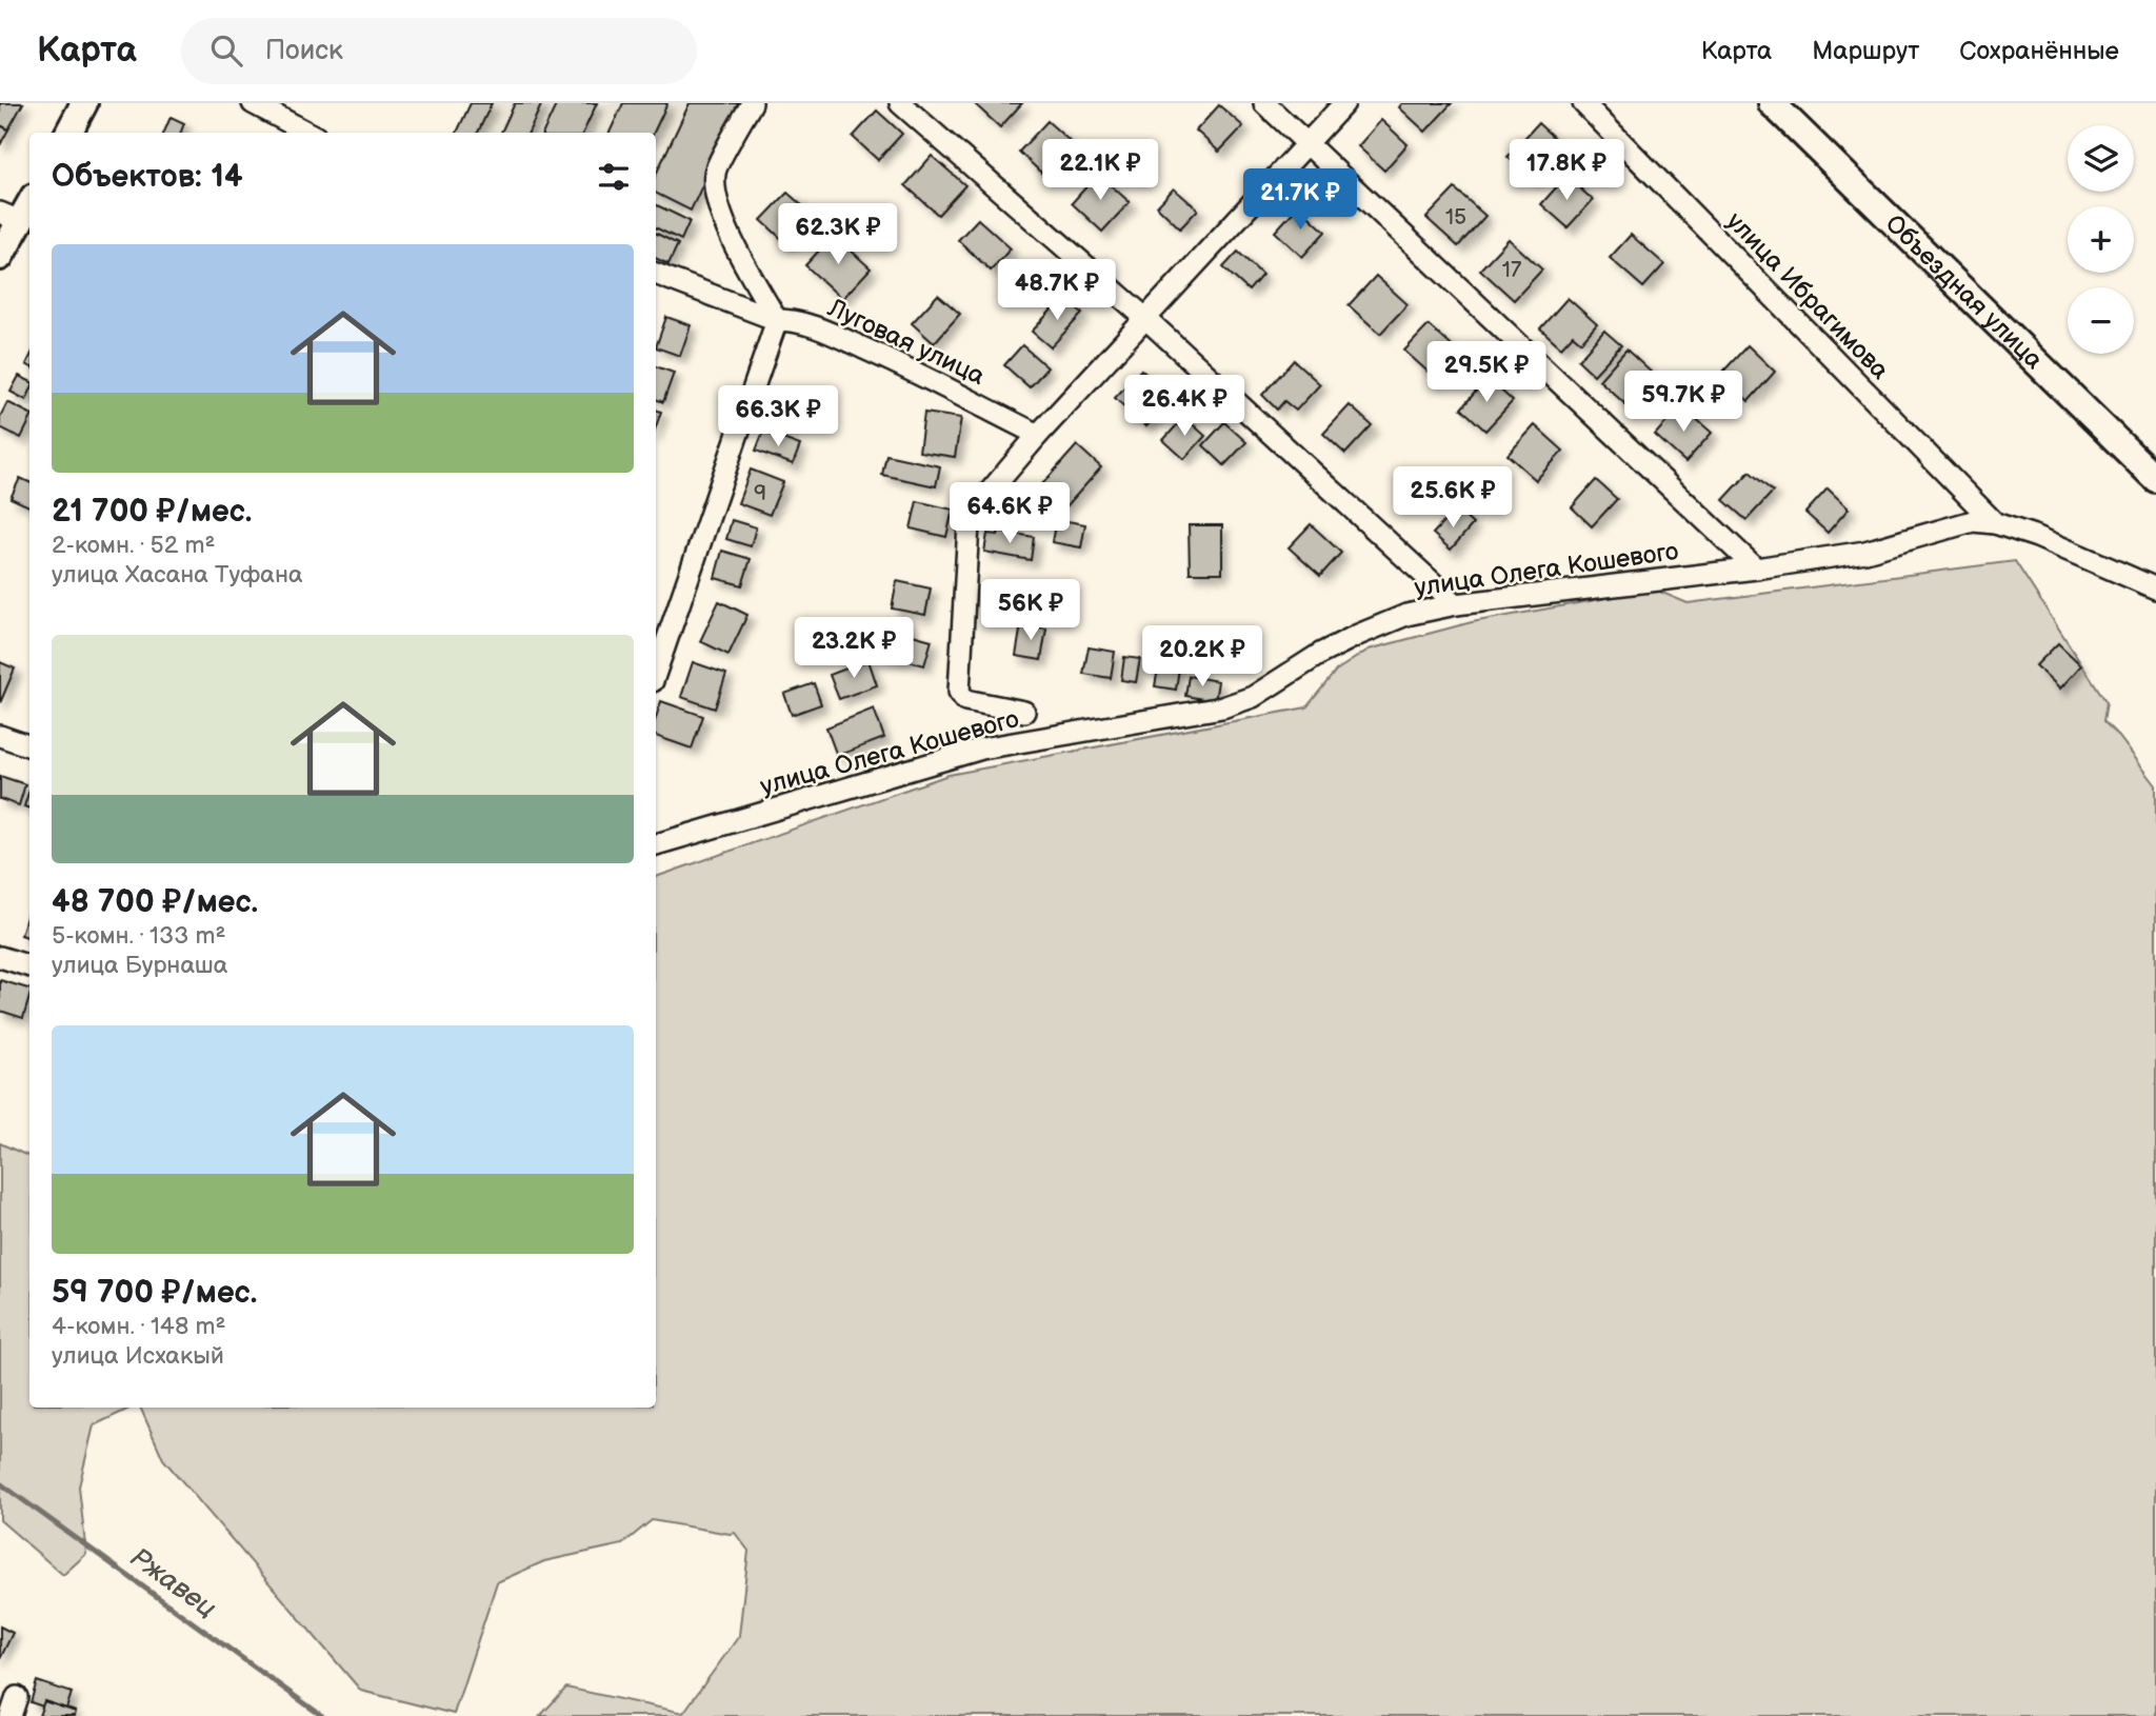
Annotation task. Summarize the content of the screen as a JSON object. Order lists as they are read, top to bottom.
{
  "streets": {
    "street": [
      "Объездная улица",
      "улица Ибрагимова",
      "Луговая улица",
      "улица Олега Кошевого"
    ]
  },
  "crossings": [
    ["улица Ибрагимова", "улица Олега Кошевого"]
  ],
  "water": ["Ржавец"],
  "house_numbers": ["15", "17", "9"],
  "page": {
    "header": "Карта",
    "search": "Поиск",
    "nav": ["Карта", "Маршрут", "Сохранённые"],
    "map_buttons": ["+", "−"],
    "heading": "Объектов: 14",
    "price": [
      "22.1K ₽",
      "17.8K ₽",
      "21.7K ₽",
      "62.3K ₽",
      "48.7K ₽",
      "29.5K ₽",
      "59.7K ₽",
      "26.4K ₽",
      "66.3K ₽",
      "25.6K ₽",
      "64.6K ₽",
      "56K ₽",
      "23.2K ₽",
      "20.2K ₽"
    ],
    "list": [
      {
        "name": "21 700 ₽/мес.",
        "note": "2-комн. · 52 m² · улица Хасана Туфана"
      },
      {
        "name": "48 700 ₽/мес.",
        "note": "5-комн. · 133 m² · улица Бурнаша"
      },
      {
        "name": "59 700 ₽/мес.",
        "note": "4-комн. · 148 m² · улица Исхакый"
      }
    ]
  }
}
